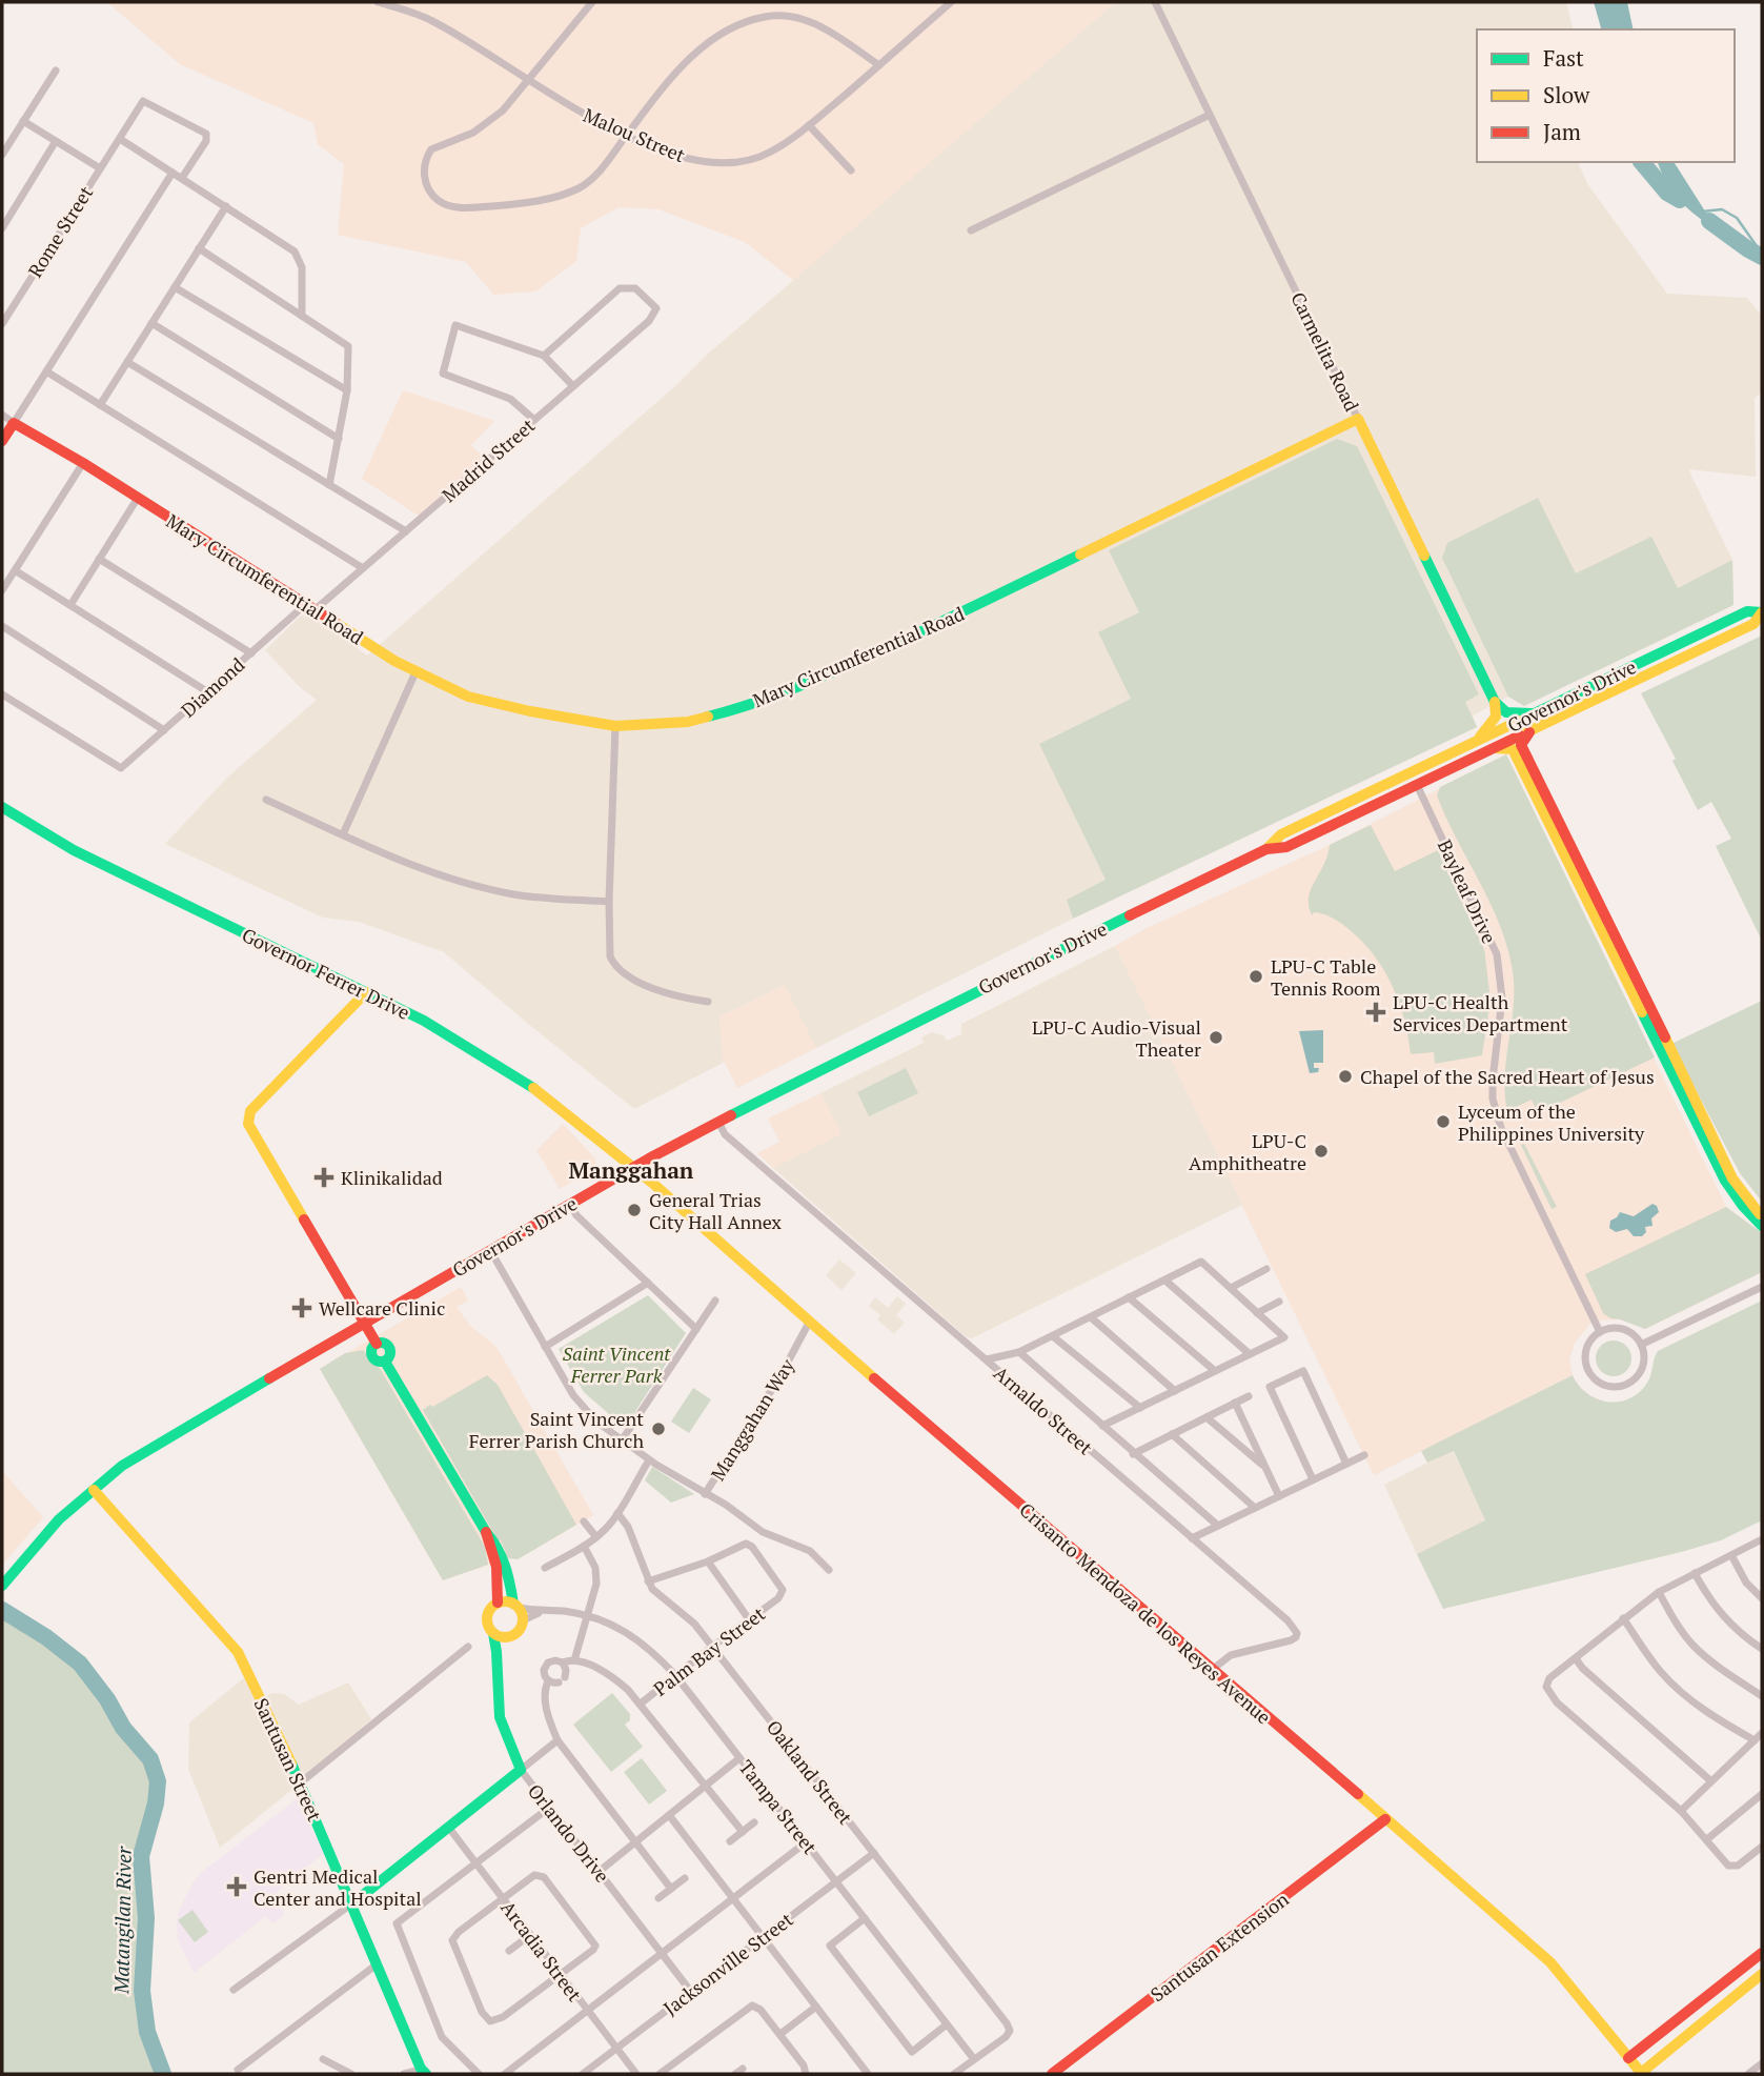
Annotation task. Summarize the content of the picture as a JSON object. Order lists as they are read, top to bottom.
{
  "streets": {
    "street": [
      "Malou Street",
      "Rome Street",
      "Carmelita Road",
      "Madrid Street",
      "Mary Circumferential Road",
      "Diamond",
      "Governor's Drive",
      "Bayleaf Drive",
      "Governor Ferrer Drive",
      "Arnaldo Street",
      "Manggahan Way",
      "Crisanto Mendoza de los Reyes Avenue",
      "Palm Bay Street",
      "Santusan Street",
      "Oakland Street",
      "Tampa Street",
      "Orlando Drive",
      "Santusan Extension",
      "Arcadia Street",
      "Jacksonville Street"
    ]
  },
  "crossings": [
    ["Carmelita Road", "Mary Circumferential Road"],
    ["Madrid Street", "Mary Circumferential Road"],
    ["Madrid Street", "Diamond"],
    ["Mary Circumferential Road", "Diamond"],
    ["Governor's Drive", "Bayleaf Drive"],
    ["Governor's Drive", "Governor Ferrer Drive"],
    ["Governor's Drive", "Arnaldo Street"],
    ["Governor's Drive", "Manggahan Way"],
    ["Governor's Drive", "Crisanto Mendoza de los Reyes Avenue"],
    ["Governor's Drive", "Santusan Street"],
    ["Governor Ferrer Drive", "Crisanto Mendoza de los Reyes Avenue"],
    ["Arnaldo Street", "Crisanto Mendoza de los Reyes Avenue"],
    ["Manggahan Way", "Crisanto Mendoza de los Reyes Avenue"],
    ["Crisanto Mendoza de los Reyes Avenue", "Santusan Extension"],
    ["Palm Bay Street", "Oakland Street"],
    ["Palm Bay Street", "Tampa Street"],
    ["Oakland Street", "Tampa Street"],
    ["Oakland Street", "Jacksonville Street"],
    ["Tampa Street", "Orlando Drive"],
    ["Tampa Street", "Jacksonville Street"],
    ["Orlando Drive", "Jacksonville Street"],
    ["Arcadia Street", "Jacksonville Street"]
  ],
  "districts": ["Manggahan"],
  "water": ["Matangilan River"],
  "parks": ["Saint Vincent Ferrer Park"],
  "places": {
    "other": [
      "LPU-C Table Tennis Room",
      "LPU-C Audio-Visual Theater",
      "Chapel of the Sacred Heart of Jesus",
      "Lyceum of the Philippines University",
      "LPU-C Amphitheatre",
      "General Trias City Hall Annex",
      "Saint Vincent Ferrer Parish Church"
    ],
    "health": [
      "LPU-C Health Services Department",
      "Klinikalidad",
      "Wellcare Clinic",
      "Gentri Medical Center and Hospital"
    ]
  },
  "legend": ["Fast", "Slow", "Jam"]
}
